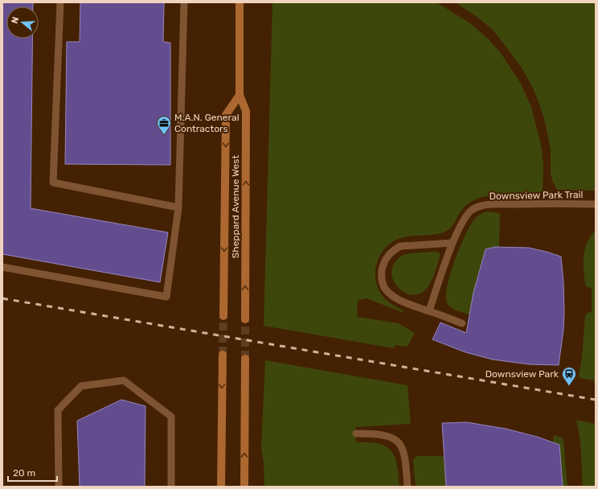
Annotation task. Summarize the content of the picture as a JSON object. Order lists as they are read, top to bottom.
{
  "streets": {
    "main road": ["Sheppard Avenue West"],
    "lane": ["Downsview Park Trail"]
  },
  "places": {
    "office": ["M.A.N. General Contractors"],
    "station": ["Downsview Park"]
  },
  "scale_bar": "20 m",
  "north": "left"
}
